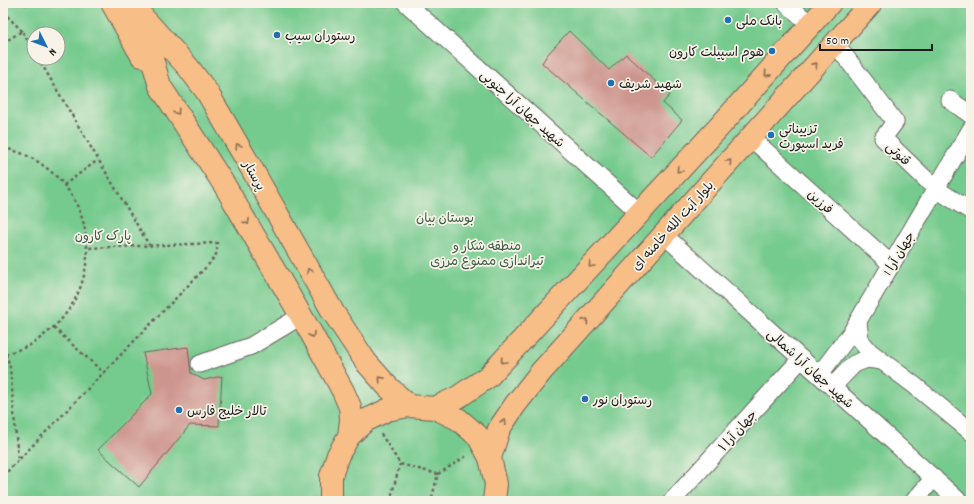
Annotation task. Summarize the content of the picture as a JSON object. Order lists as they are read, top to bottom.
{
  "streets": {
    "main road": ["پرستار", "بلوار آیت الله خامنه ای"],
    "street": [
      "شهید جهان آرا جنوبی",
      "قنوتی",
      "فرزین",
      "جهان آرا 1",
      "شهید جهان آرا شمالی",
      "جهان آرا ۱"
    ]
  },
  "crossings": [
    ["قنوتی", "بلوار آیت الله خامنه ای"],
    ["قنوتی", "جهان آرا 1"],
    ["فرزین", "بلوار آیت الله خامنه ای"],
    ["فرزین", "جهان آرا 1"],
    ["بلوار آیت الله خامنه ای", "شهید جهان آرا شمالی"],
    ["جهان آرا 1", "شهید جهان آرا شمالی"],
    ["شهید جهان آرا شمالی", "جهان آرا ۱"]
  ],
  "parks": ["بوستان بیان", "پارک کارون", "منطقه شکار و تیراندازی ممنوع مرزی"],
  "places": [
    "بانک ملی",
    "رستوران سیب",
    "هوم اسپیلت کارون",
    "شهید شریف",
    "تزییناتی فرید اسپورت",
    "رستوران نور",
    "تالار خلیج فارس"
  ],
  "scale_bar": "50 m",
  "north": "bottom right"
}
